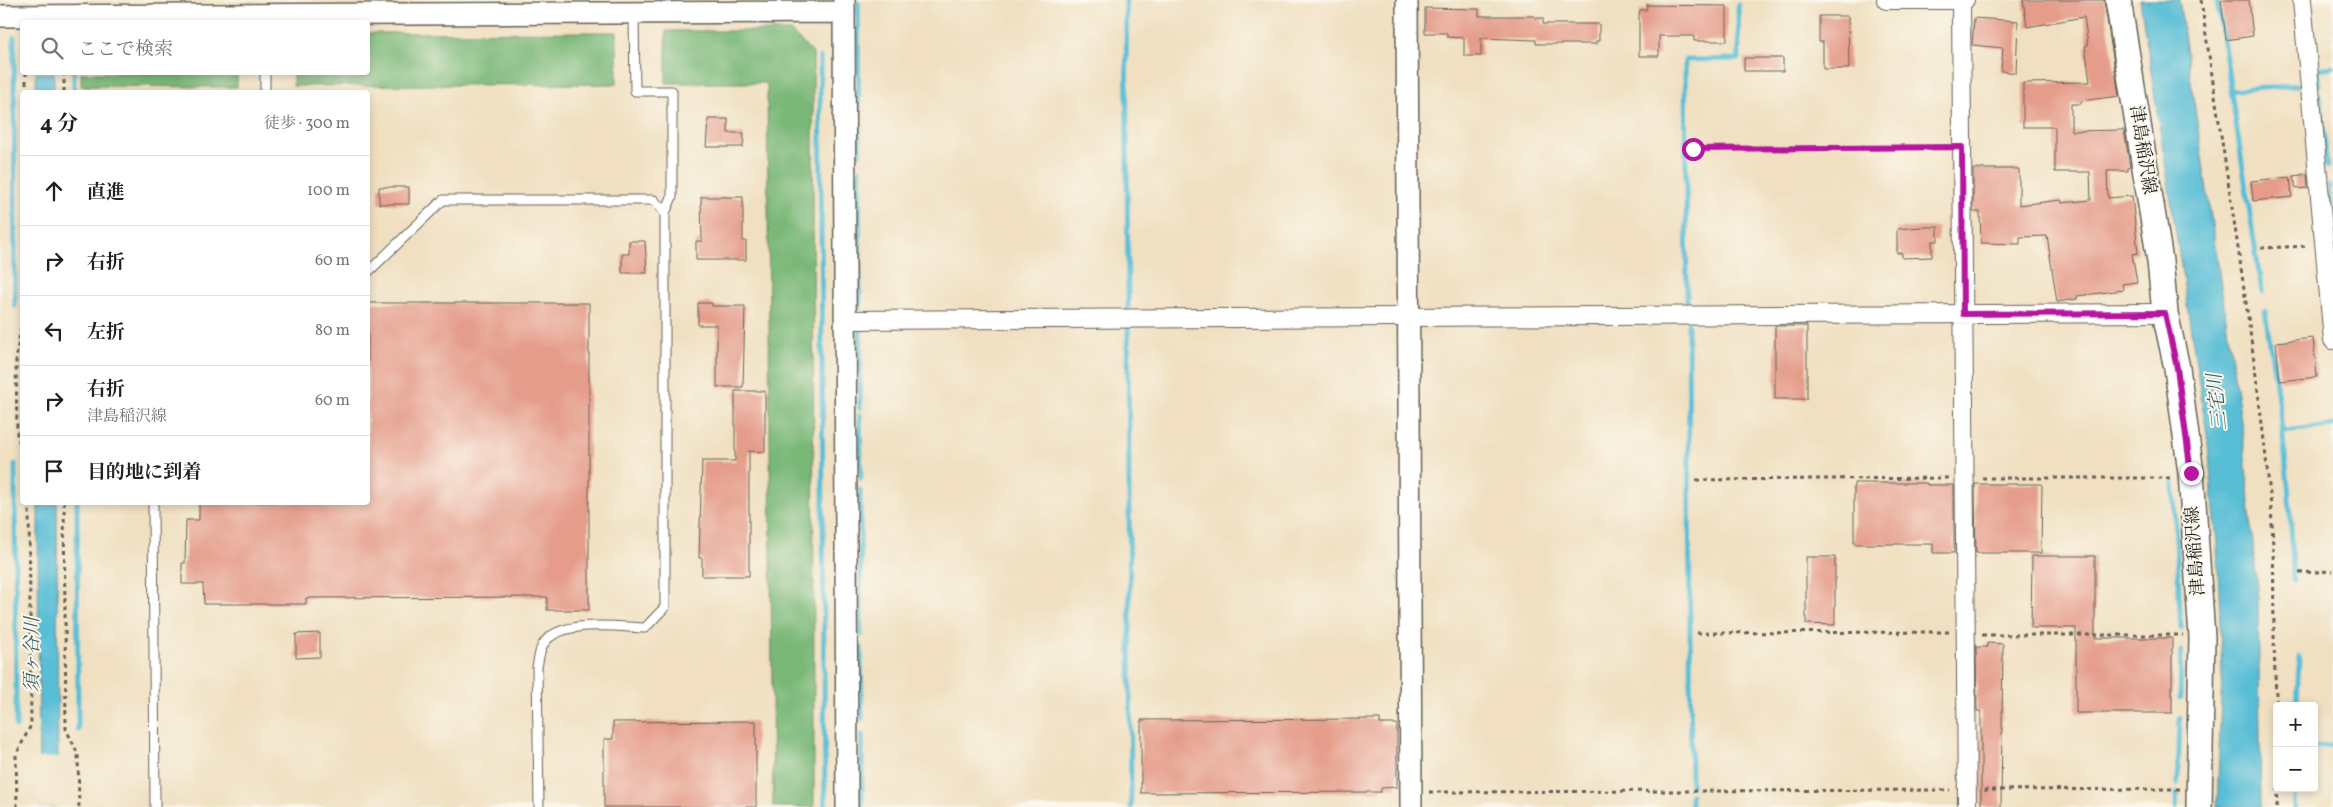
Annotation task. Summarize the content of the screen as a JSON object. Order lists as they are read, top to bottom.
{
  "streets": {
    "main road": ["津島稲沢線"]
  },
  "water": ["三宅川", "須ヶ谷川"],
  "page": {
    "search": "ここで検索",
    "heading": ["4 分", "徒歩 · 300 m"],
    "list": [
      ["直進", "100 m"],
      ["右折", "60 m"],
      ["左折", "80 m"],
      ["右折", "津島稲沢線", "60 m"],
      "目的地に到着"
    ],
    "map_buttons": ["+", "−"]
  }
}
